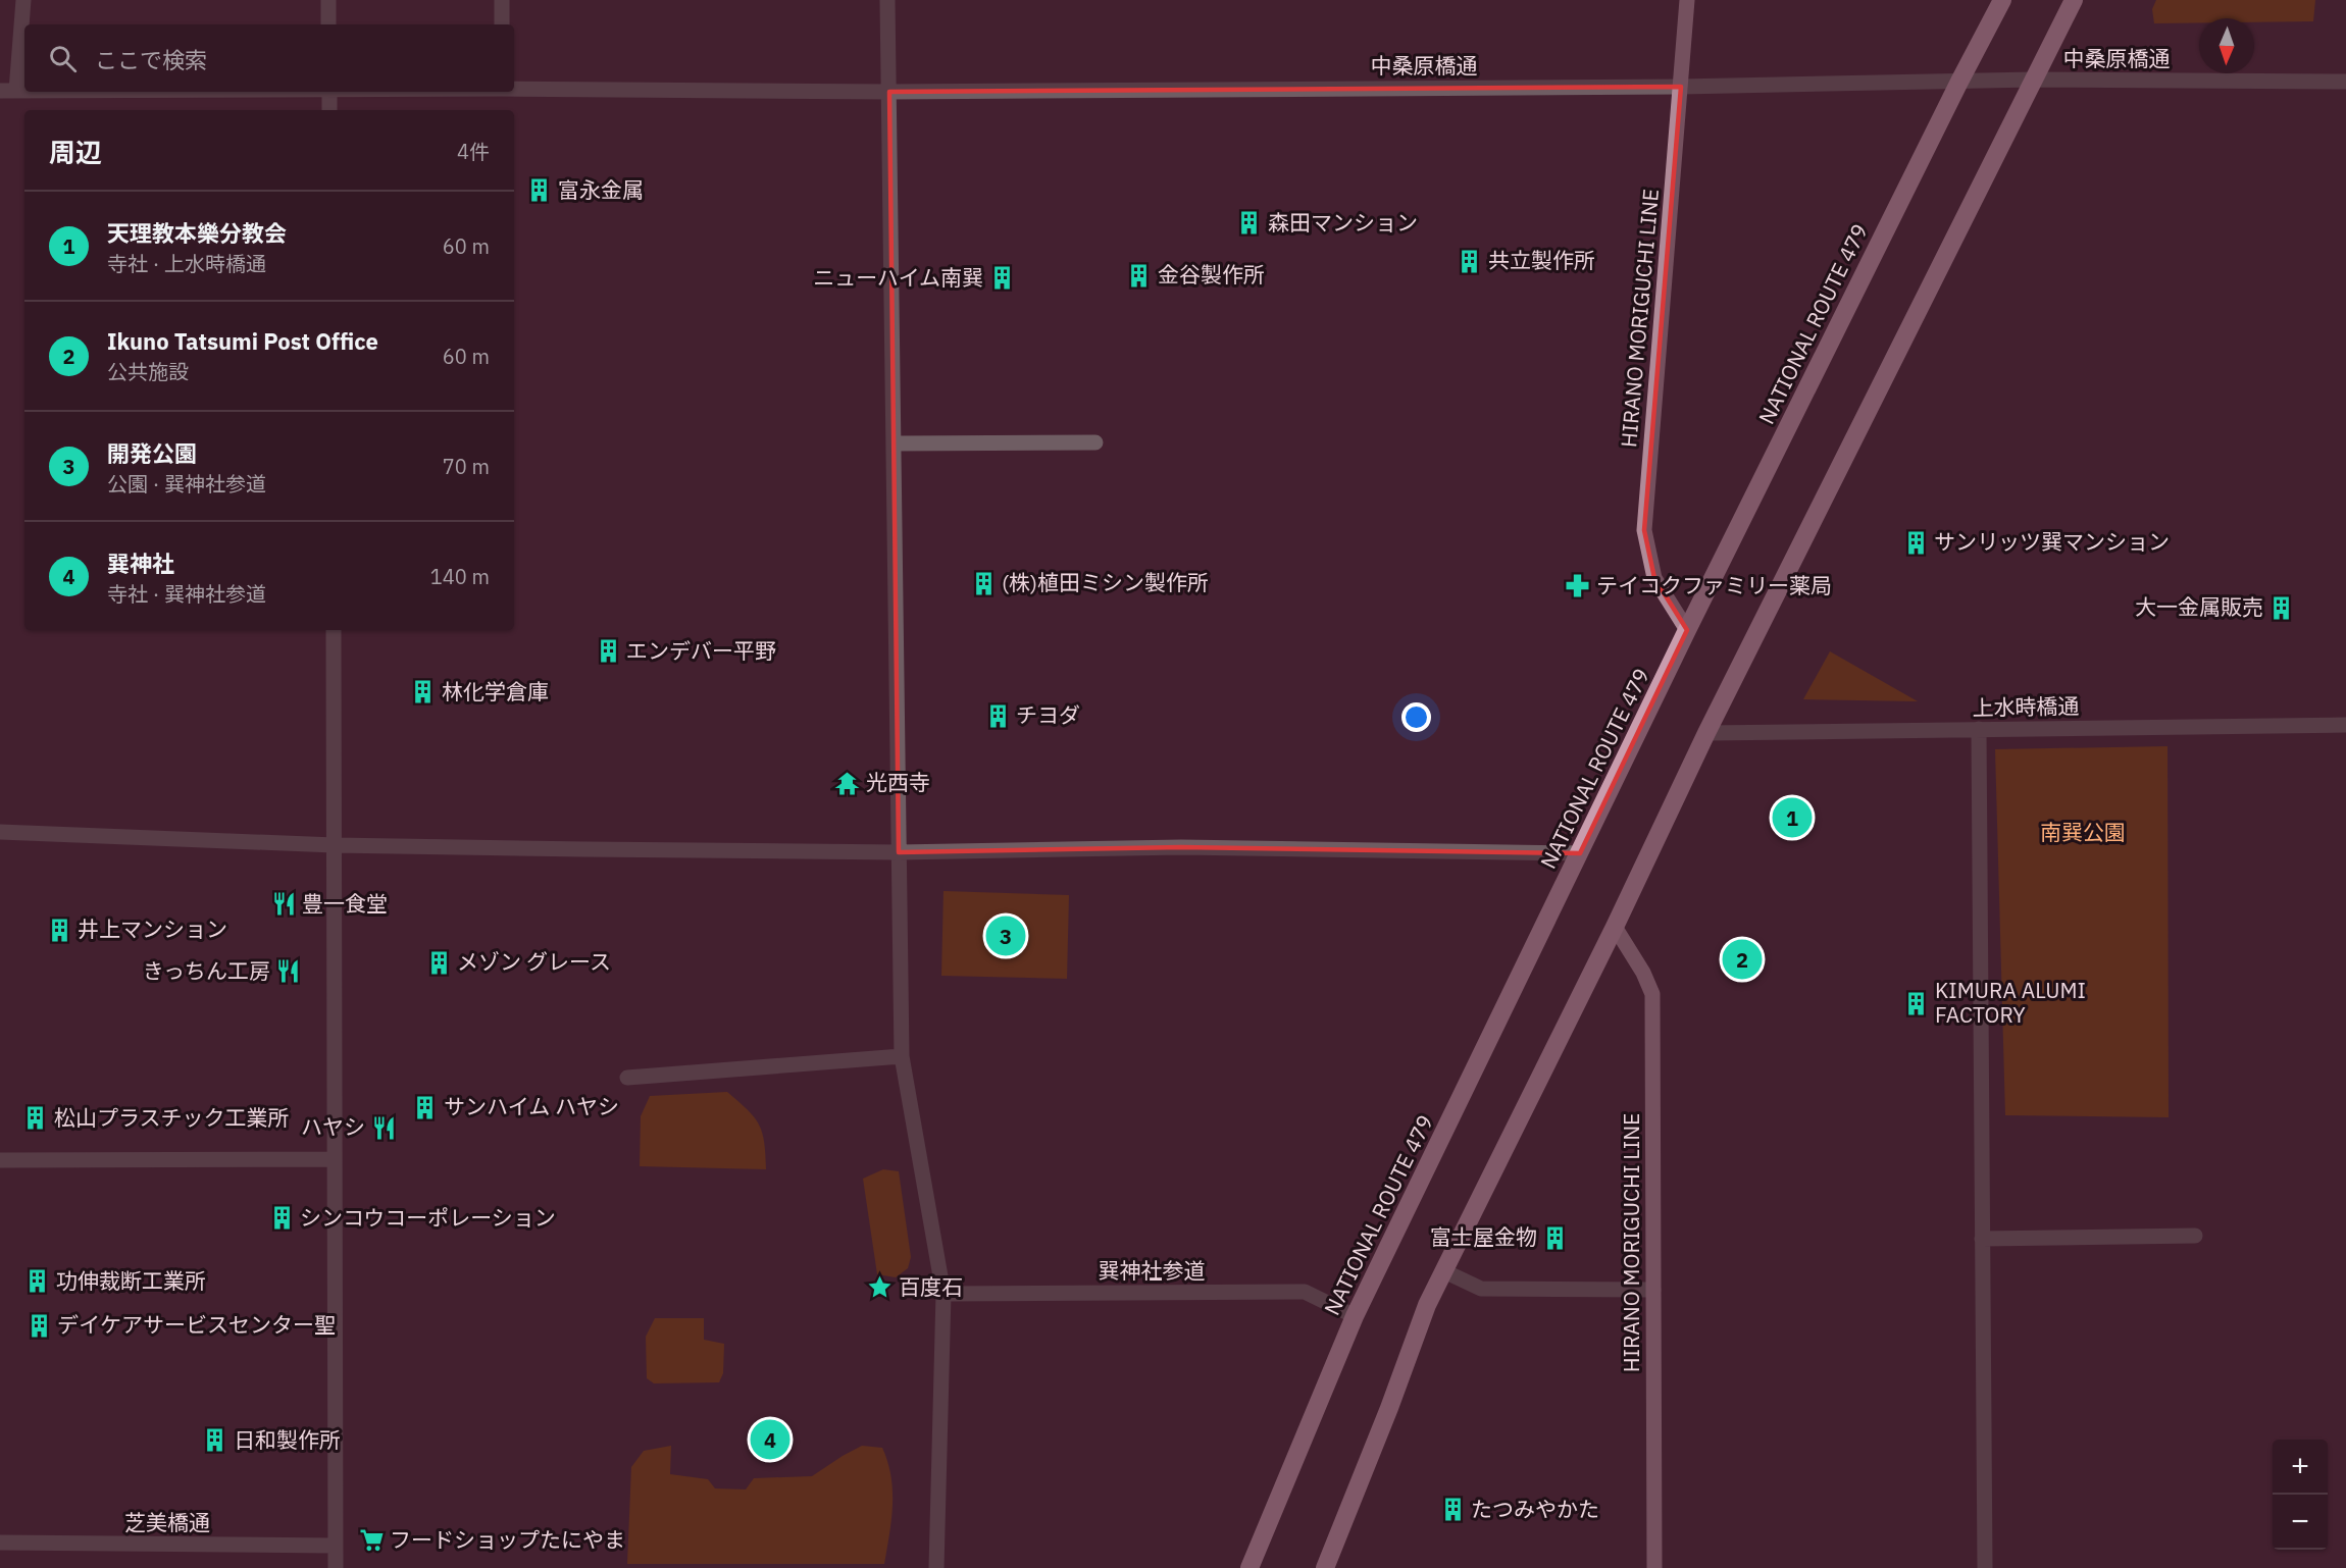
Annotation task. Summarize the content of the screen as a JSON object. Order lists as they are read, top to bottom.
{
  "streets": {
    "highway": ["NATIONAL ROUTE 479"],
    "main road": ["HIRANO MORIGUCHI LINE"],
    "street": [
      "中桑原橋通",
      "上水時橋通",
      "巽神社参道",
      "芝美橋通"
    ]
  },
  "crossings": [
    ["中桑原橋通", "HIRANO MORIGUCHI LINE"],
    ["中桑原橋通", "NATIONAL ROUTE 479"],
    ["HIRANO MORIGUCHI LINE", "NATIONAL ROUTE 479"],
    ["NATIONAL ROUTE 479", "巽神社参道"]
  ],
  "parks": ["南巽公園"],
  "places": {
    "building": [
      "富永金属",
      "森田マンション",
      "共立製作所",
      "金谷製作所",
      "ニューハイム南巽",
      "サンリッツ巽マンション",
      "(株)植田ミシン製作所",
      "大一金属販売",
      "エンデバー平野",
      "林化学倉庫",
      "チヨダ",
      "井上マンション",
      "メゾン グレース",
      "KIMURA ALUMI FACTORY",
      "サンハイム ハヤシ",
      "松山プラスチック工業所",
      "シンコウコーポレーション",
      "富士屋金物",
      "功伸裁断工業所",
      "デイケアサービスセンター聖",
      "日和製作所",
      "たつみやかた"
    ],
    "pharmacy": ["テイコクファミリー薬局"],
    "temple": ["光西寺"],
    "restaurant": ["豊一食堂", "きっちん工房", "ハヤシ"],
    "place": ["百度石"],
    "supermarket": ["フードショップたにやま"]
  },
  "north": "bottom",
  "page": {
    "search": "ここで検索",
    "heading": ["周辺", "4件"],
    "list": [
      {
        "mark": "1",
        "name": "天理教本樂分教会",
        "note": "寺社 · 上水時橋通",
        "value": "60 m"
      },
      {
        "mark": "2",
        "name": "Ikuno Tatsumi Post Office",
        "note": "公共施設",
        "value": "60 m"
      },
      {
        "mark": "3",
        "name": "開発公園",
        "note": "公園 · 巽神社参道",
        "value": "70 m"
      },
      {
        "mark": "4",
        "name": "巽神社",
        "note": "寺社 · 巽神社参道",
        "value": "140 m"
      }
    ],
    "pins": [
      "1",
      "3",
      "2",
      "4"
    ],
    "map_buttons": ["+", "−"]
  }
}
